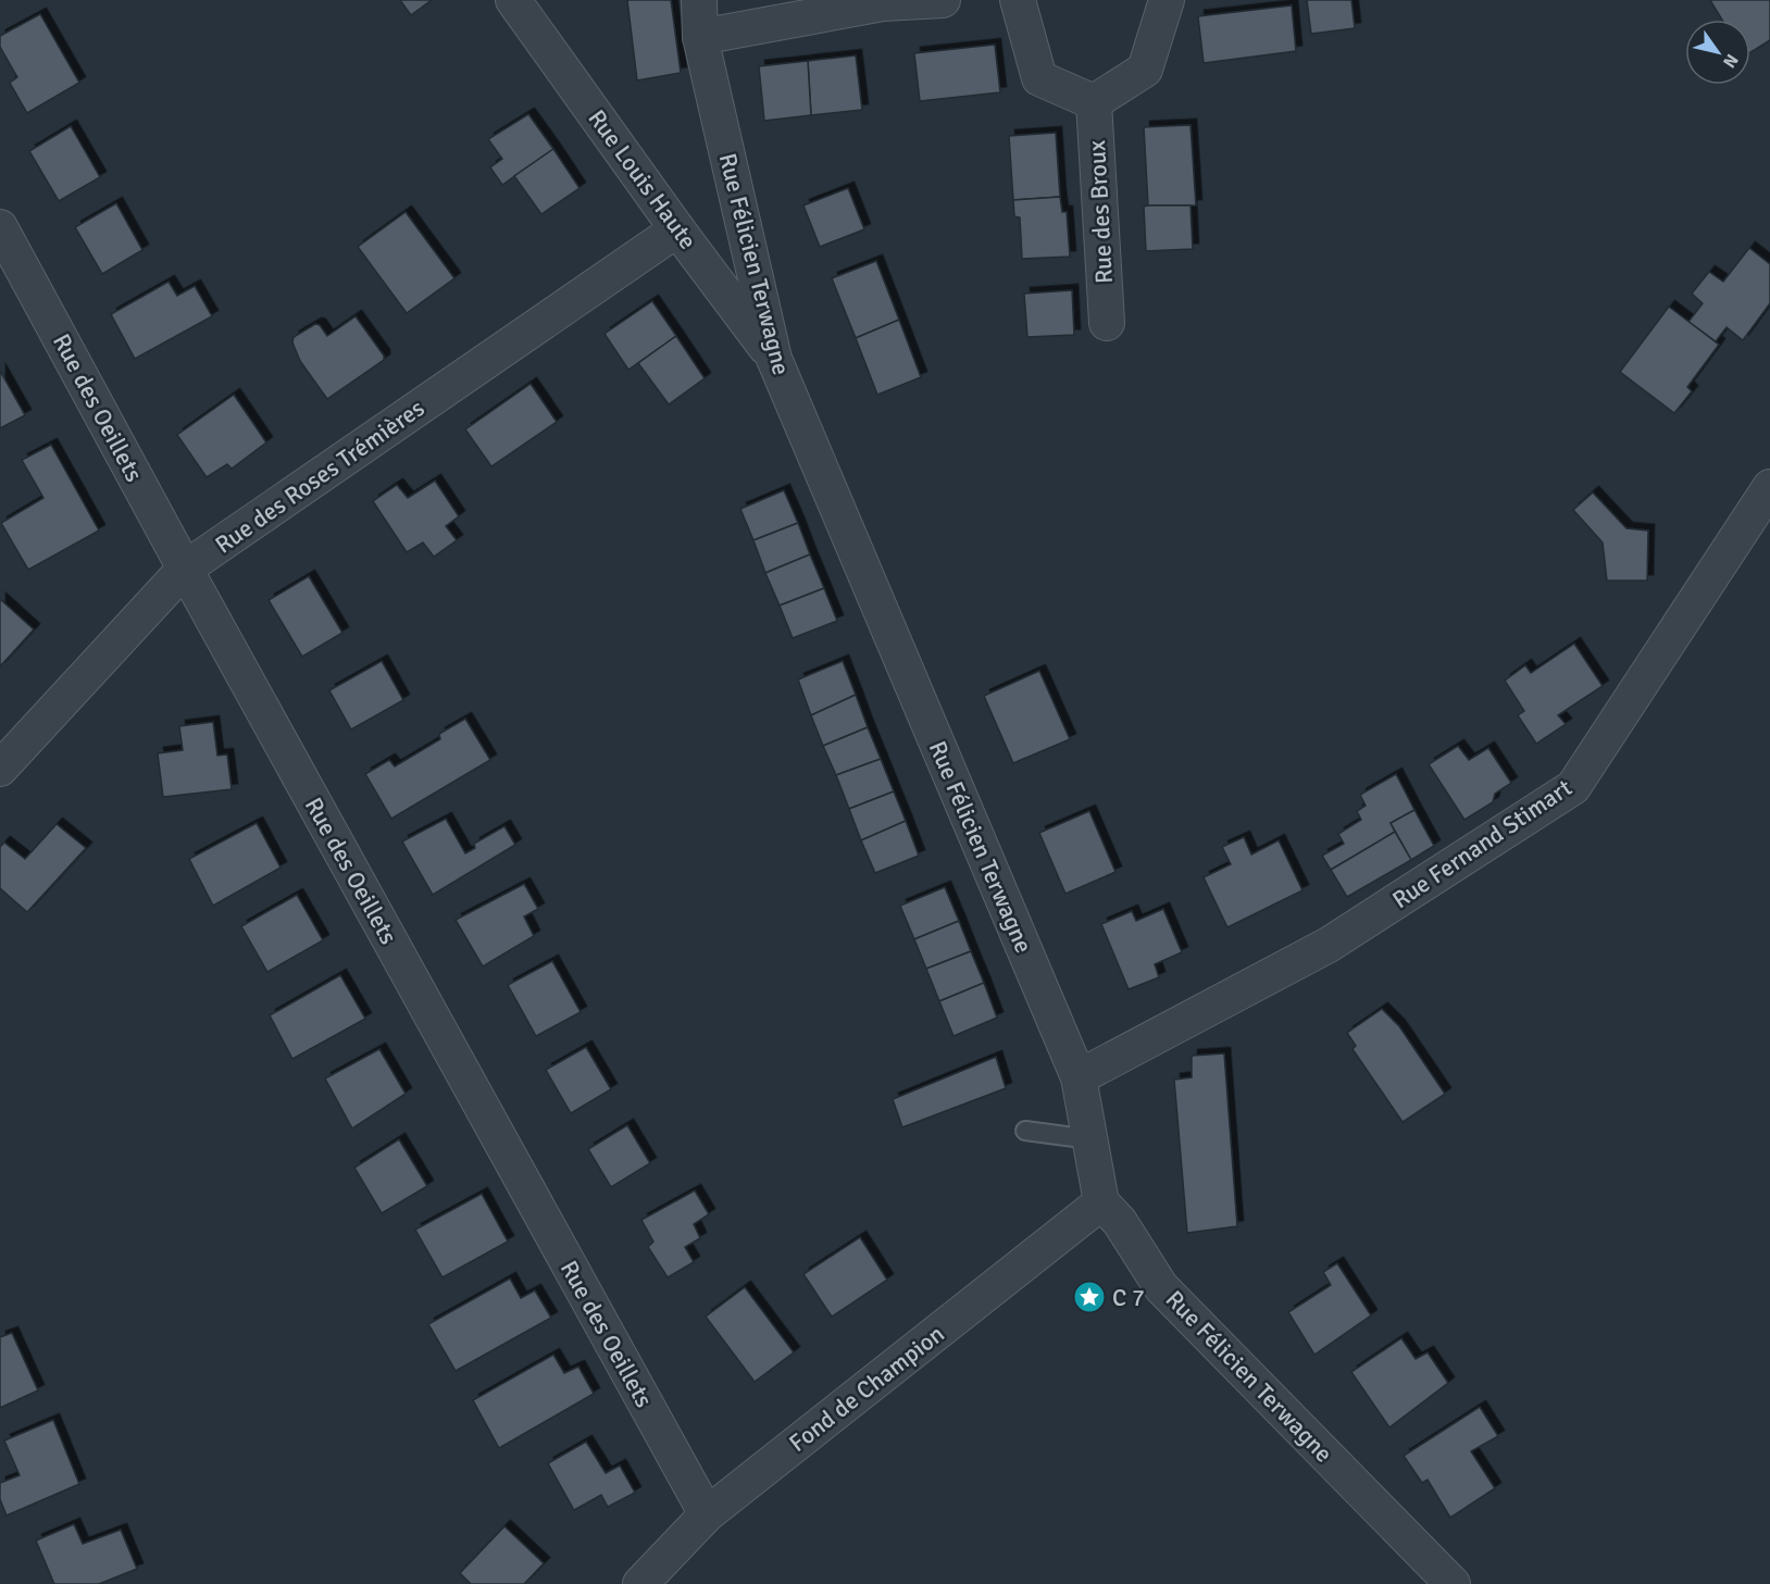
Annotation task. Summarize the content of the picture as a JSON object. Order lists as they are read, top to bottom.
{
  "streets": {
    "street": [
      "Rue Louis Haute",
      "Rue des Broux",
      "Rue Félicien Terwagne",
      "Rue des Oeillets",
      "Rue des Roses Trémières",
      "Rue Fernand Stimart",
      "Fond de Champion"
    ]
  },
  "crossings": [
    ["Rue Louis Haute", "Rue Félicien Terwagne"],
    ["Rue Louis Haute", "Rue des Roses Trémières"],
    ["Rue Félicien Terwagne", "Rue Fernand Stimart"],
    ["Rue Félicien Terwagne", "Fond de Champion"],
    ["Rue des Oeillets", "Rue des Roses Trémières"],
    ["Rue des Oeillets", "Fond de Champion"]
  ],
  "places": {
    "place": ["C 7"]
  },
  "north": "bottom right"
}
